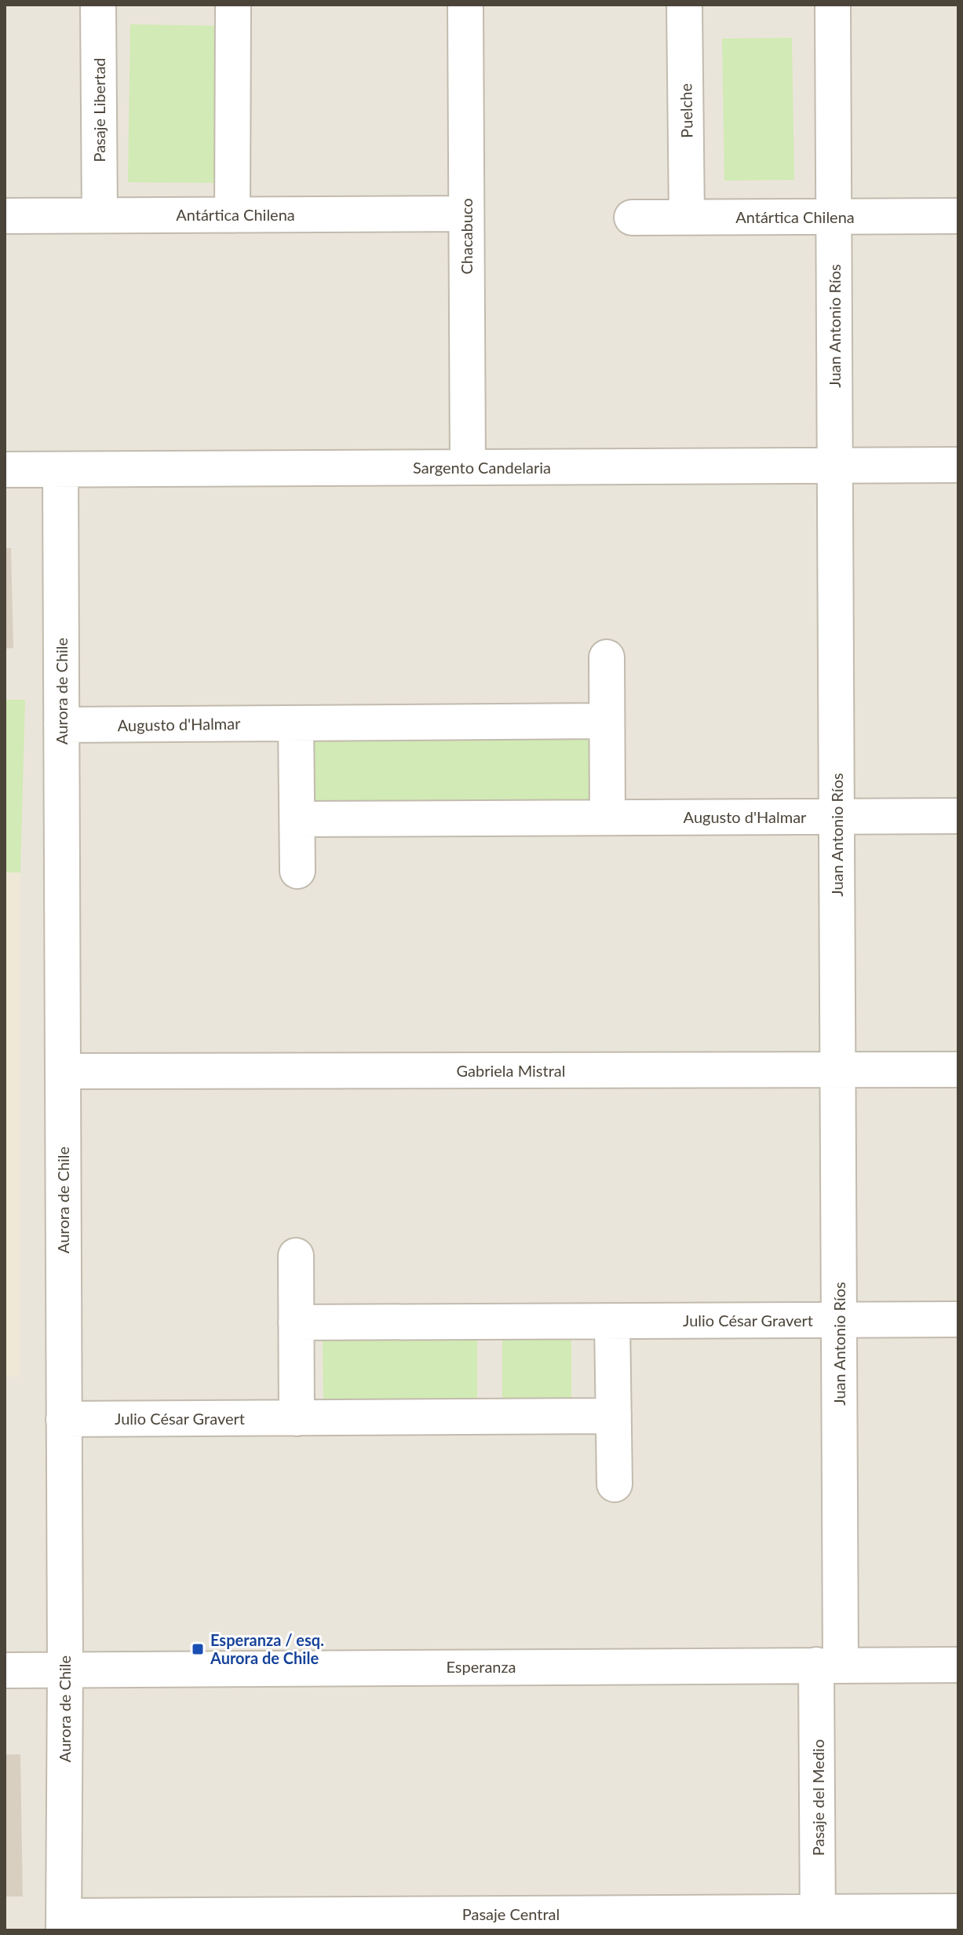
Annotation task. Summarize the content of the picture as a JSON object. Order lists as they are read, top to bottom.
{
  "streets": {
    "street": [
      "Pasaje Libertad",
      "Puelche",
      "Antártica Chilena",
      "Chacabuco",
      "Juan Antonio Ríos",
      "Sargento Candelaria",
      "Aurora de Chile",
      "Augusto d'Halmar",
      "Gabriela Mistral",
      "Julio César Gravert",
      "Esperanza",
      "Pasaje del Medio",
      "Pasaje Central"
    ]
  },
  "crossings": [
    ["Pasaje Libertad", "Antártica Chilena"],
    ["Puelche", "Antártica Chilena"],
    ["Antártica Chilena", "Chacabuco"],
    ["Antártica Chilena", "Juan Antonio Ríos"],
    ["Chacabuco", "Sargento Candelaria"],
    ["Juan Antonio Ríos", "Sargento Candelaria"],
    ["Juan Antonio Ríos", "Augusto d'Halmar"],
    ["Juan Antonio Ríos", "Gabriela Mistral"],
    ["Juan Antonio Ríos", "Julio César Gravert"],
    ["Juan Antonio Ríos", "Esperanza"],
    ["Juan Antonio Ríos", "Pasaje del Medio"],
    ["Sargento Candelaria", "Aurora de Chile"],
    ["Aurora de Chile", "Augusto d'Halmar"],
    ["Aurora de Chile", "Gabriela Mistral"],
    ["Aurora de Chile", "Julio César Gravert"],
    ["Aurora de Chile", "Esperanza"],
    ["Aurora de Chile", "Pasaje Central"],
    ["Esperanza", "Pasaje del Medio"],
    ["Pasaje del Medio", "Pasaje Central"]
  ],
  "places": {
    "transit": ["Esperanza / esq. Aurora de Chile"]
  }
}
